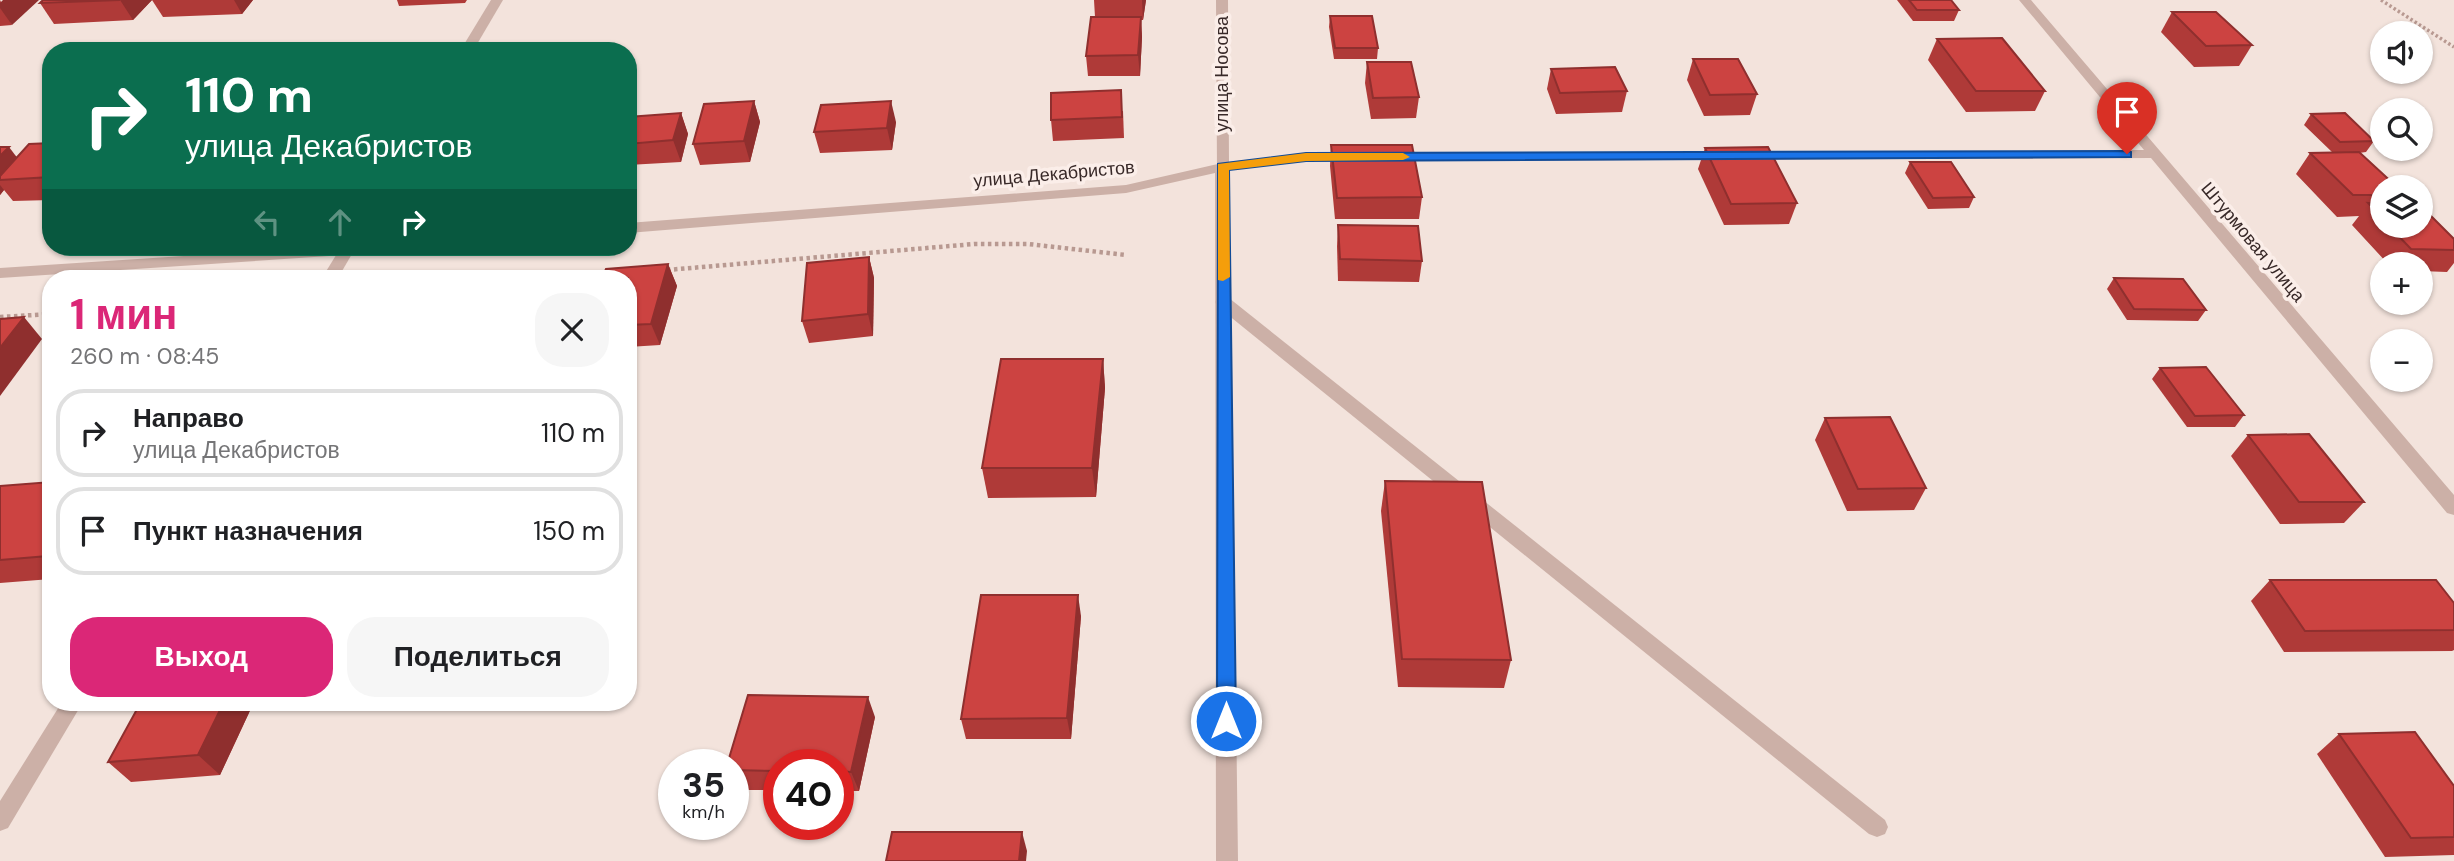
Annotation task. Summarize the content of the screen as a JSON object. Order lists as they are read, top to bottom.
{
  "streets": {
    "street": ["улица Носова", "улица Декабристов", "Штурмовая улица"]
  },
  "crossings": [
    ["улица Носова", "улица Декабристов"],
    ["улица Декабристов", "Штурмовая улица"]
  ],
  "page": {
    "map_buttons": ["+", "−"],
    "turn": ["110 m", "улица Декабристов"],
    "heading": ["1 мин", "260 m · 08:45"],
    "list": [
      {
        "name": "Направо",
        "note": "улица Декабристов",
        "value": "110 m"
      },
      {
        "name": "Пункт назначения",
        "value": "150 m"
      }
    ],
    "buttons": ["Выход", "Поделиться"],
    "speed": "35 km/h",
    "limit": "40"
  }
}
